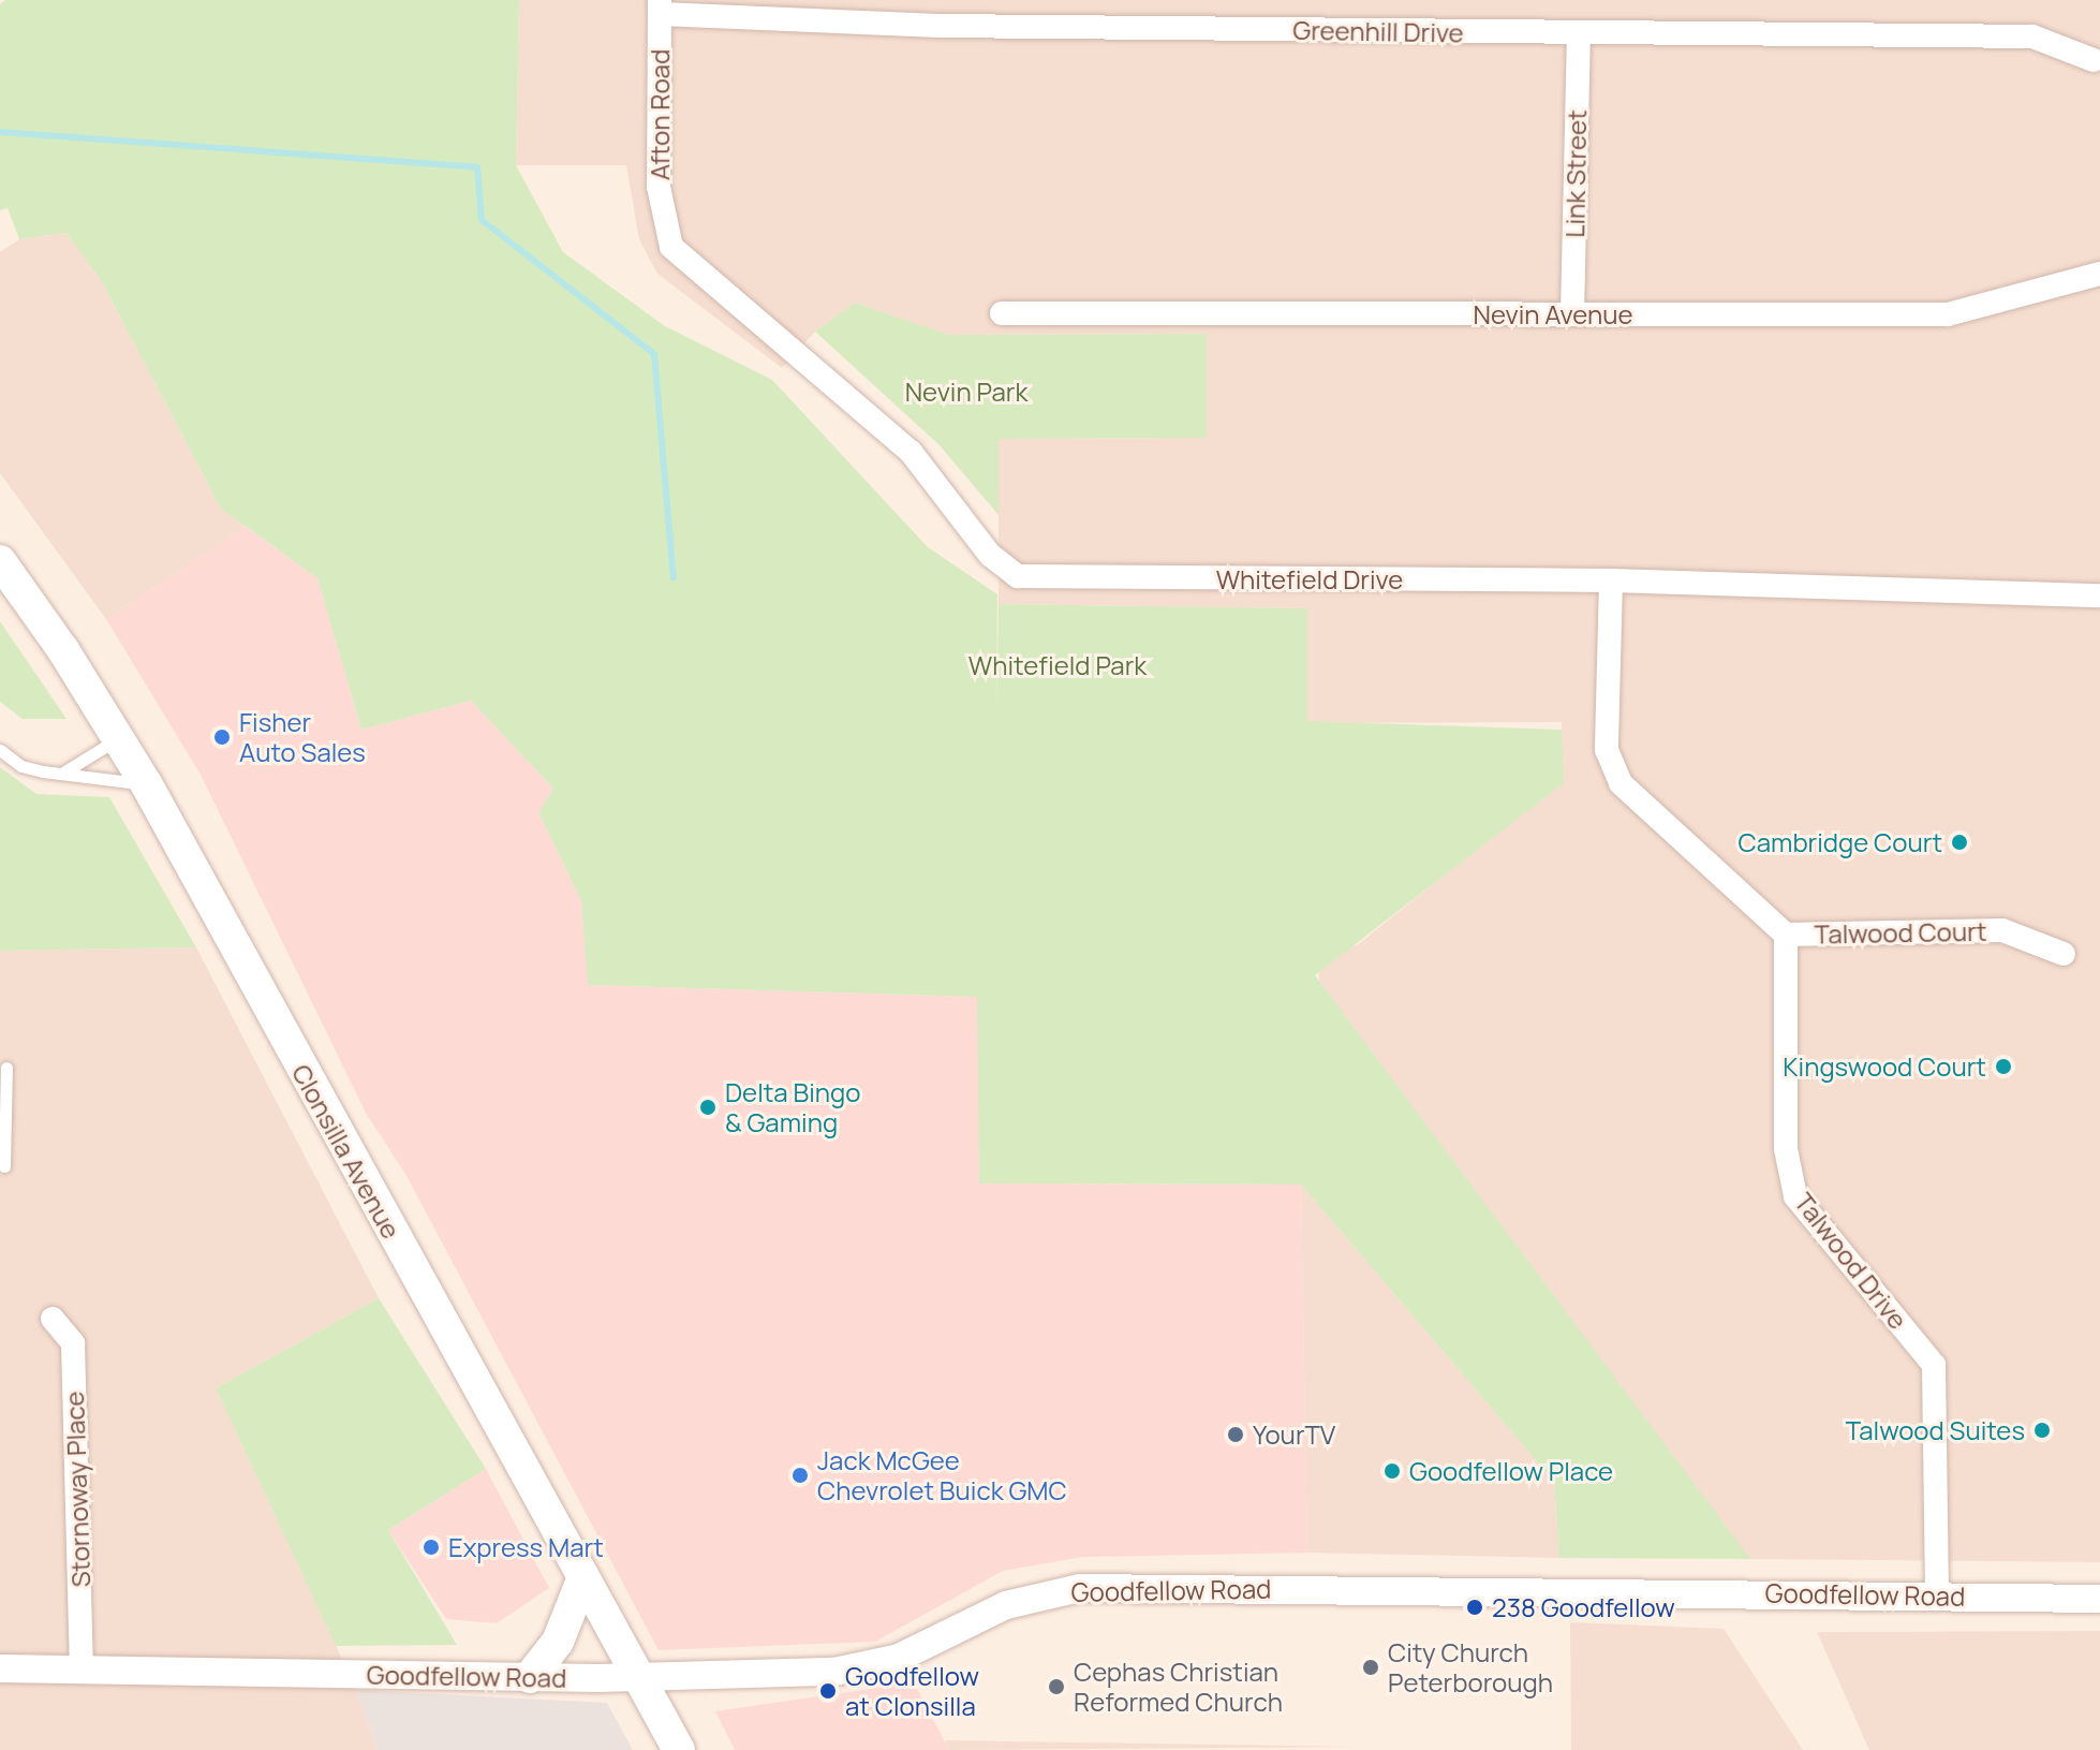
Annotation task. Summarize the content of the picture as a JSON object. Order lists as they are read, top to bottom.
{
  "streets": {
    "main road": ["Clonsilla Avenue"],
    "street": [
      "Greenhill Drive",
      "Afton Road",
      "Link Street",
      "Nevin Avenue",
      "Whitefield Drive",
      "Talwood Court",
      "Talwood Drive",
      "Stornoway Place",
      "Goodfellow Road"
    ]
  },
  "crossings": [
    ["Greenhill Drive", "Afton Road"],
    ["Greenhill Drive", "Link Street"],
    ["Afton Road", "Whitefield Drive"],
    ["Link Street", "Nevin Avenue"],
    ["Talwood Court", "Talwood Drive"],
    ["Clonsilla Avenue", "Goodfellow Road"],
    ["Talwood Drive", "Goodfellow Road"],
    ["Stornoway Place", "Goodfellow Road"]
  ],
  "parks": ["Nevin Park", "Whitefield Park"],
  "places": [
    "Fisher Auto Sales",
    "Cambridge Court",
    "Kingswood Court",
    "Delta Bingo & Gaming",
    "Talwood Suites",
    "YourTV",
    "Goodfellow Place",
    "Jack McGee Chevrolet Buick GMC",
    "Express Mart",
    "238 Goodfellow",
    "City Church Peterborough",
    "Cephas Christian Reformed Church",
    "Goodfellow at Clonsilla"
  ]
}
